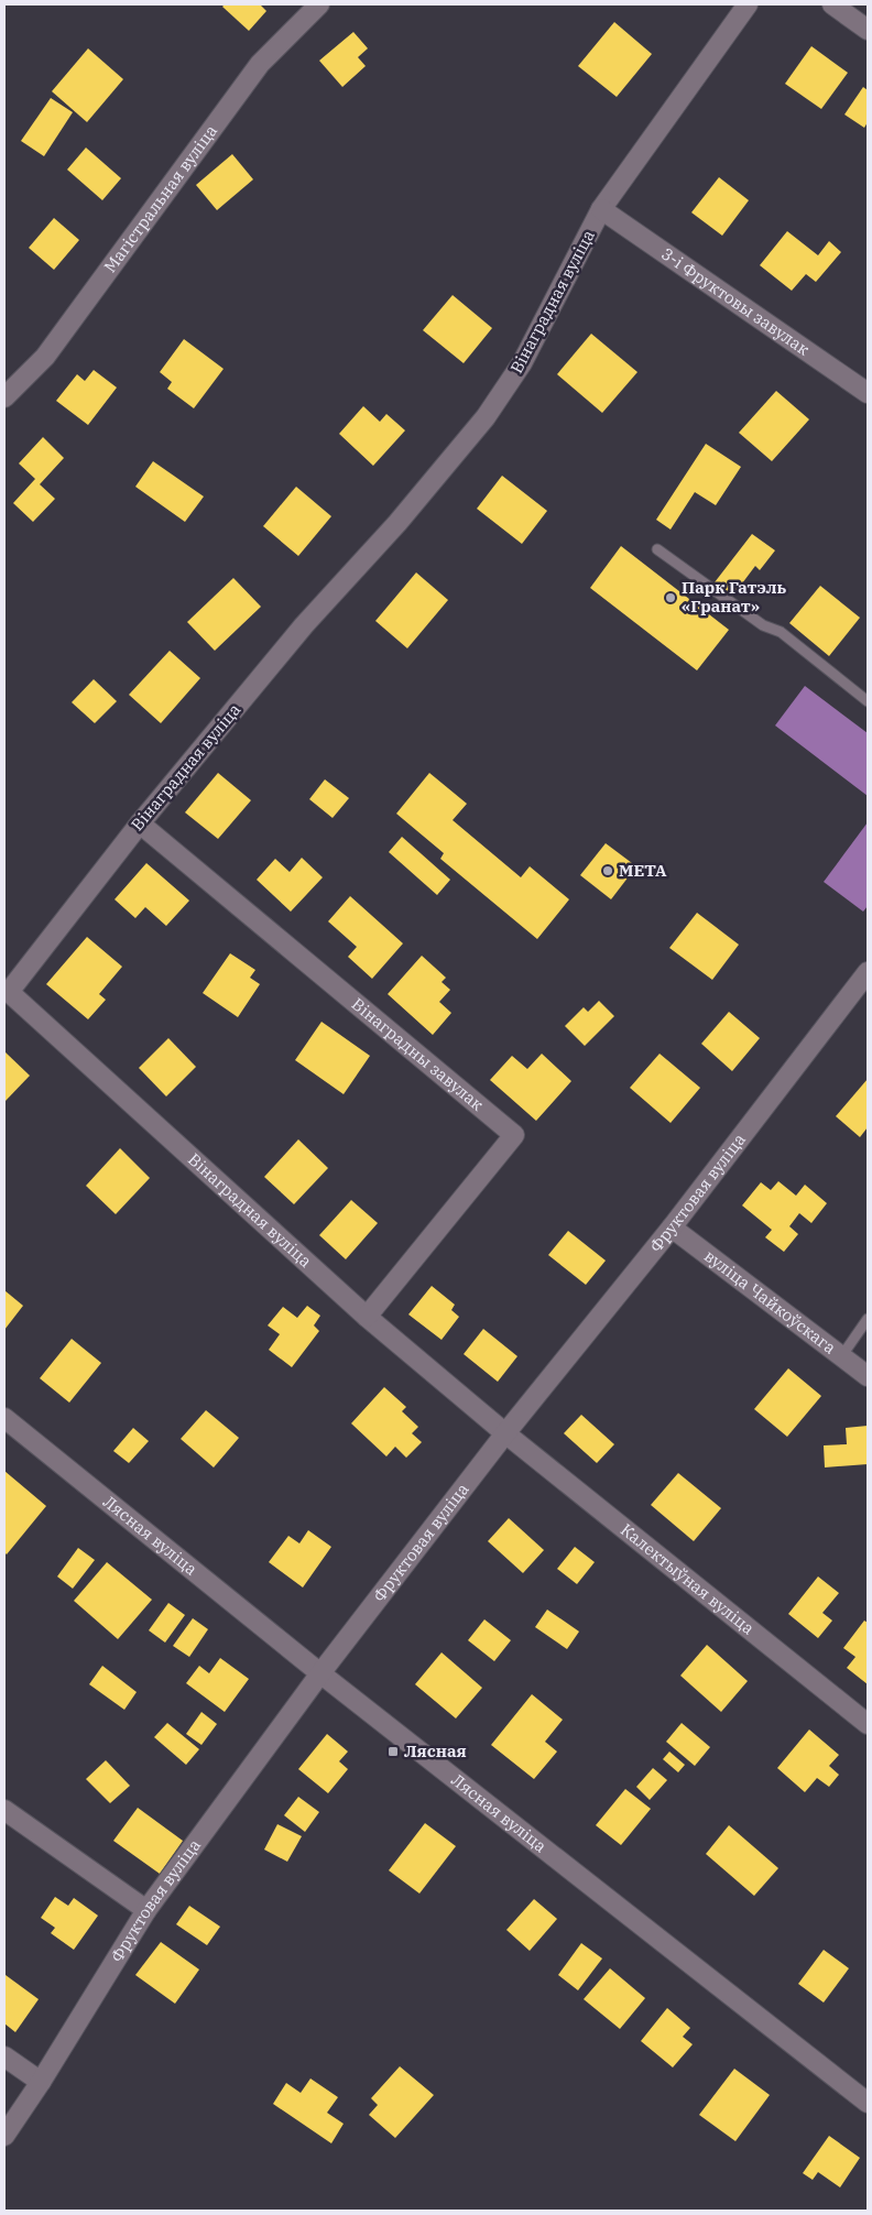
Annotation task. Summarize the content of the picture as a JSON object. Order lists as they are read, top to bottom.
{
  "streets": {
    "street": [
      "Магістральная вуліца",
      "Вінаградная вуліца",
      "3-і Фруктовы завулак",
      "Вінаградны завулак",
      "Фруктовая вуліца",
      "вуліца Чайкоўскага",
      "Лясная вуліца",
      "Калектыўная вуліца"
    ]
  },
  "crossings": [
    ["Вінаградная вуліца", "3-і Фруктовы завулак"],
    ["Вінаградная вуліца", "Вінаградны завулак"],
    ["Вінаградная вуліца", "Фруктовая вуліца"],
    ["Вінаградная вуліца", "Калектыўная вуліца"],
    ["Фруктовая вуліца", "вуліца Чайкоўскага"],
    ["Фруктовая вуліца", "Лясная вуліца"],
    ["Фруктовая вуліца", "Калектыўная вуліца"]
  ],
  "places": {
    "other": ["Парк Гатэль «Гранат»", "МЕТА"],
    "transit": ["Лясная"]
  }
}
